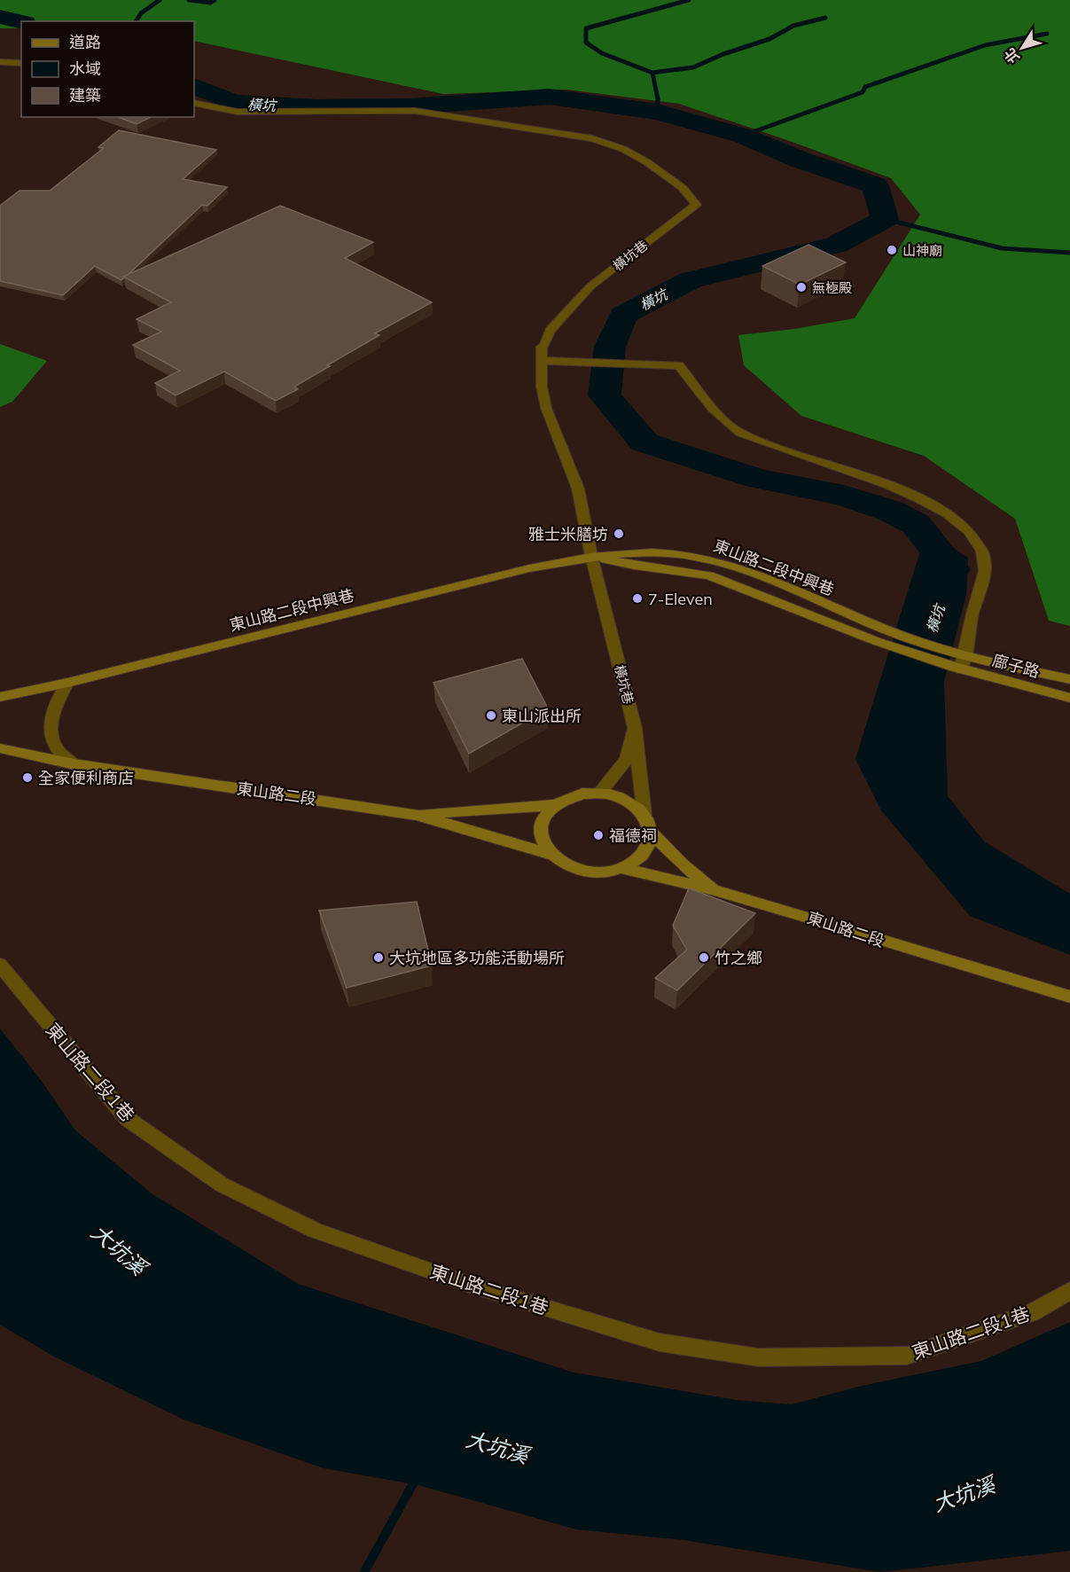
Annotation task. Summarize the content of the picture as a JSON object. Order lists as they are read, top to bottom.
{
  "streets": {
    "main road": ["東山路二段中興巷", "廍子路", "東山路二段"],
    "street": ["橫坑巷", "東山路二段1巷"]
  },
  "crossings": [
    ["橫坑巷", "東山路二段中興巷"],
    ["橫坑巷", "東山路二段"],
    ["東山路二段中興巷", "廍子路"]
  ],
  "water": ["橫坑", "大坑溪"],
  "places": [
    "山神廟",
    "無極殿",
    "雅士米膳坊",
    "7-Eleven",
    "東山派出所",
    "全家便利商店",
    "福德祠",
    "大坑地區多功能活動場所",
    "竹之鄉"
  ],
  "legend": ["道路", "水域", "建築"],
  "north": "bottom left"
}
